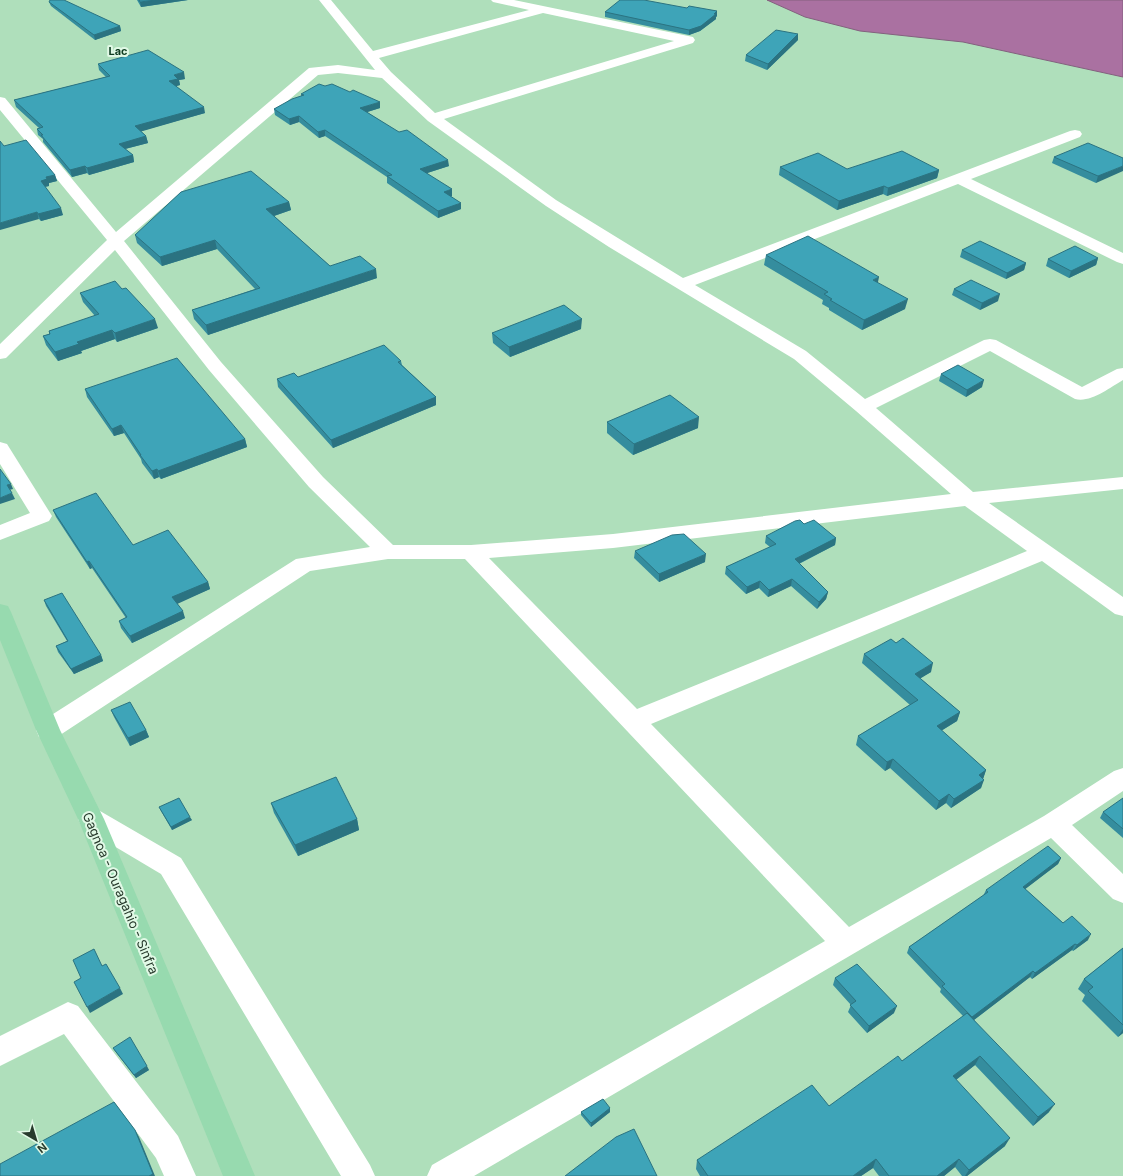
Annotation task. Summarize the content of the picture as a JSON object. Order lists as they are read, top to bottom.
{
  "streets": {
    "main road": ["Gagnoa - Ouragahio - Sinfra"]
  },
  "districts": ["Lac"],
  "north": "bottom right"
}
